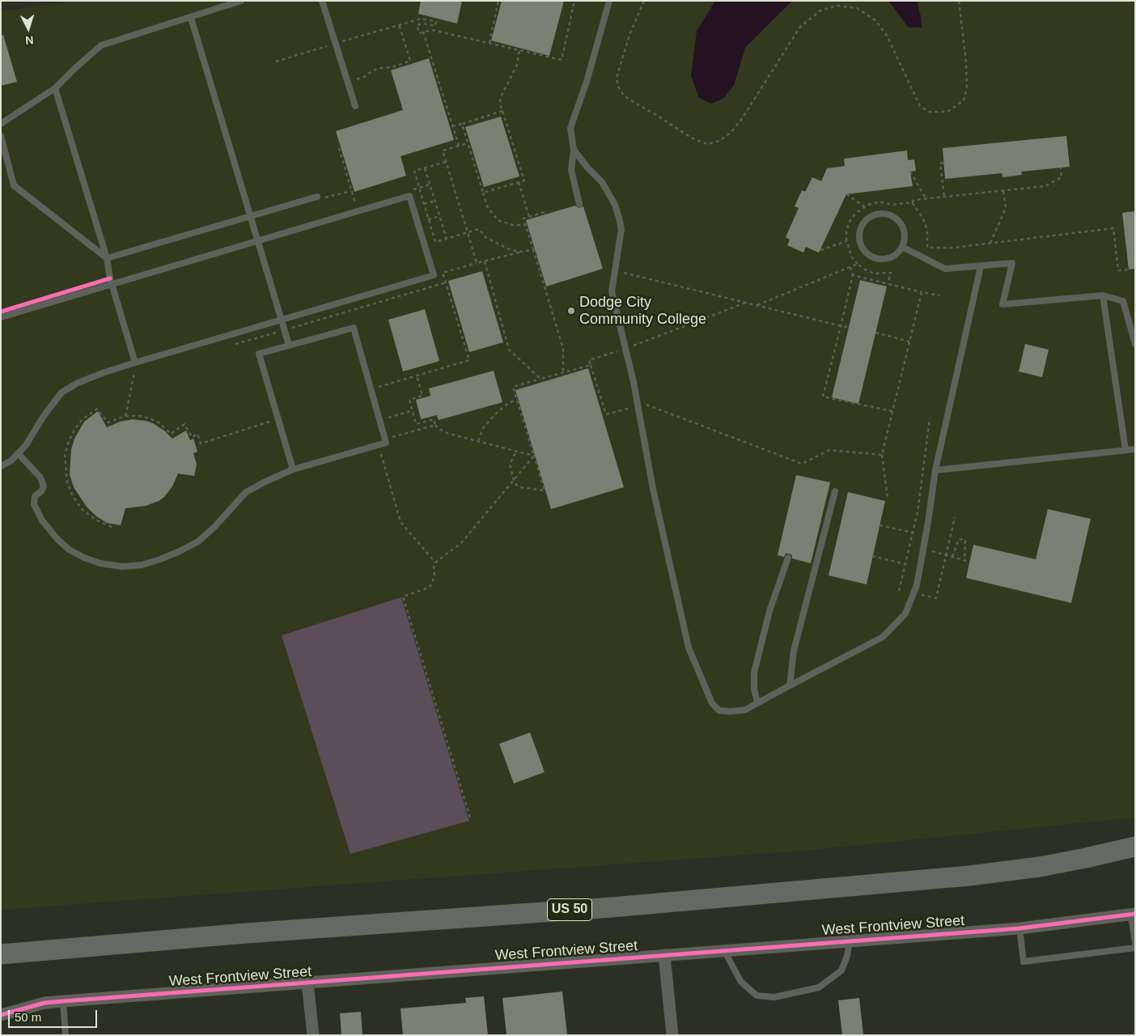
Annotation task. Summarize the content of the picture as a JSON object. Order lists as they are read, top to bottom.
{
  "streets": {
    "highway": ["US 50"],
    "street": ["West Frontview Street"]
  },
  "places": ["Dodge City Community College"],
  "scale_bar": "50 m",
  "north": "bottom"
}
